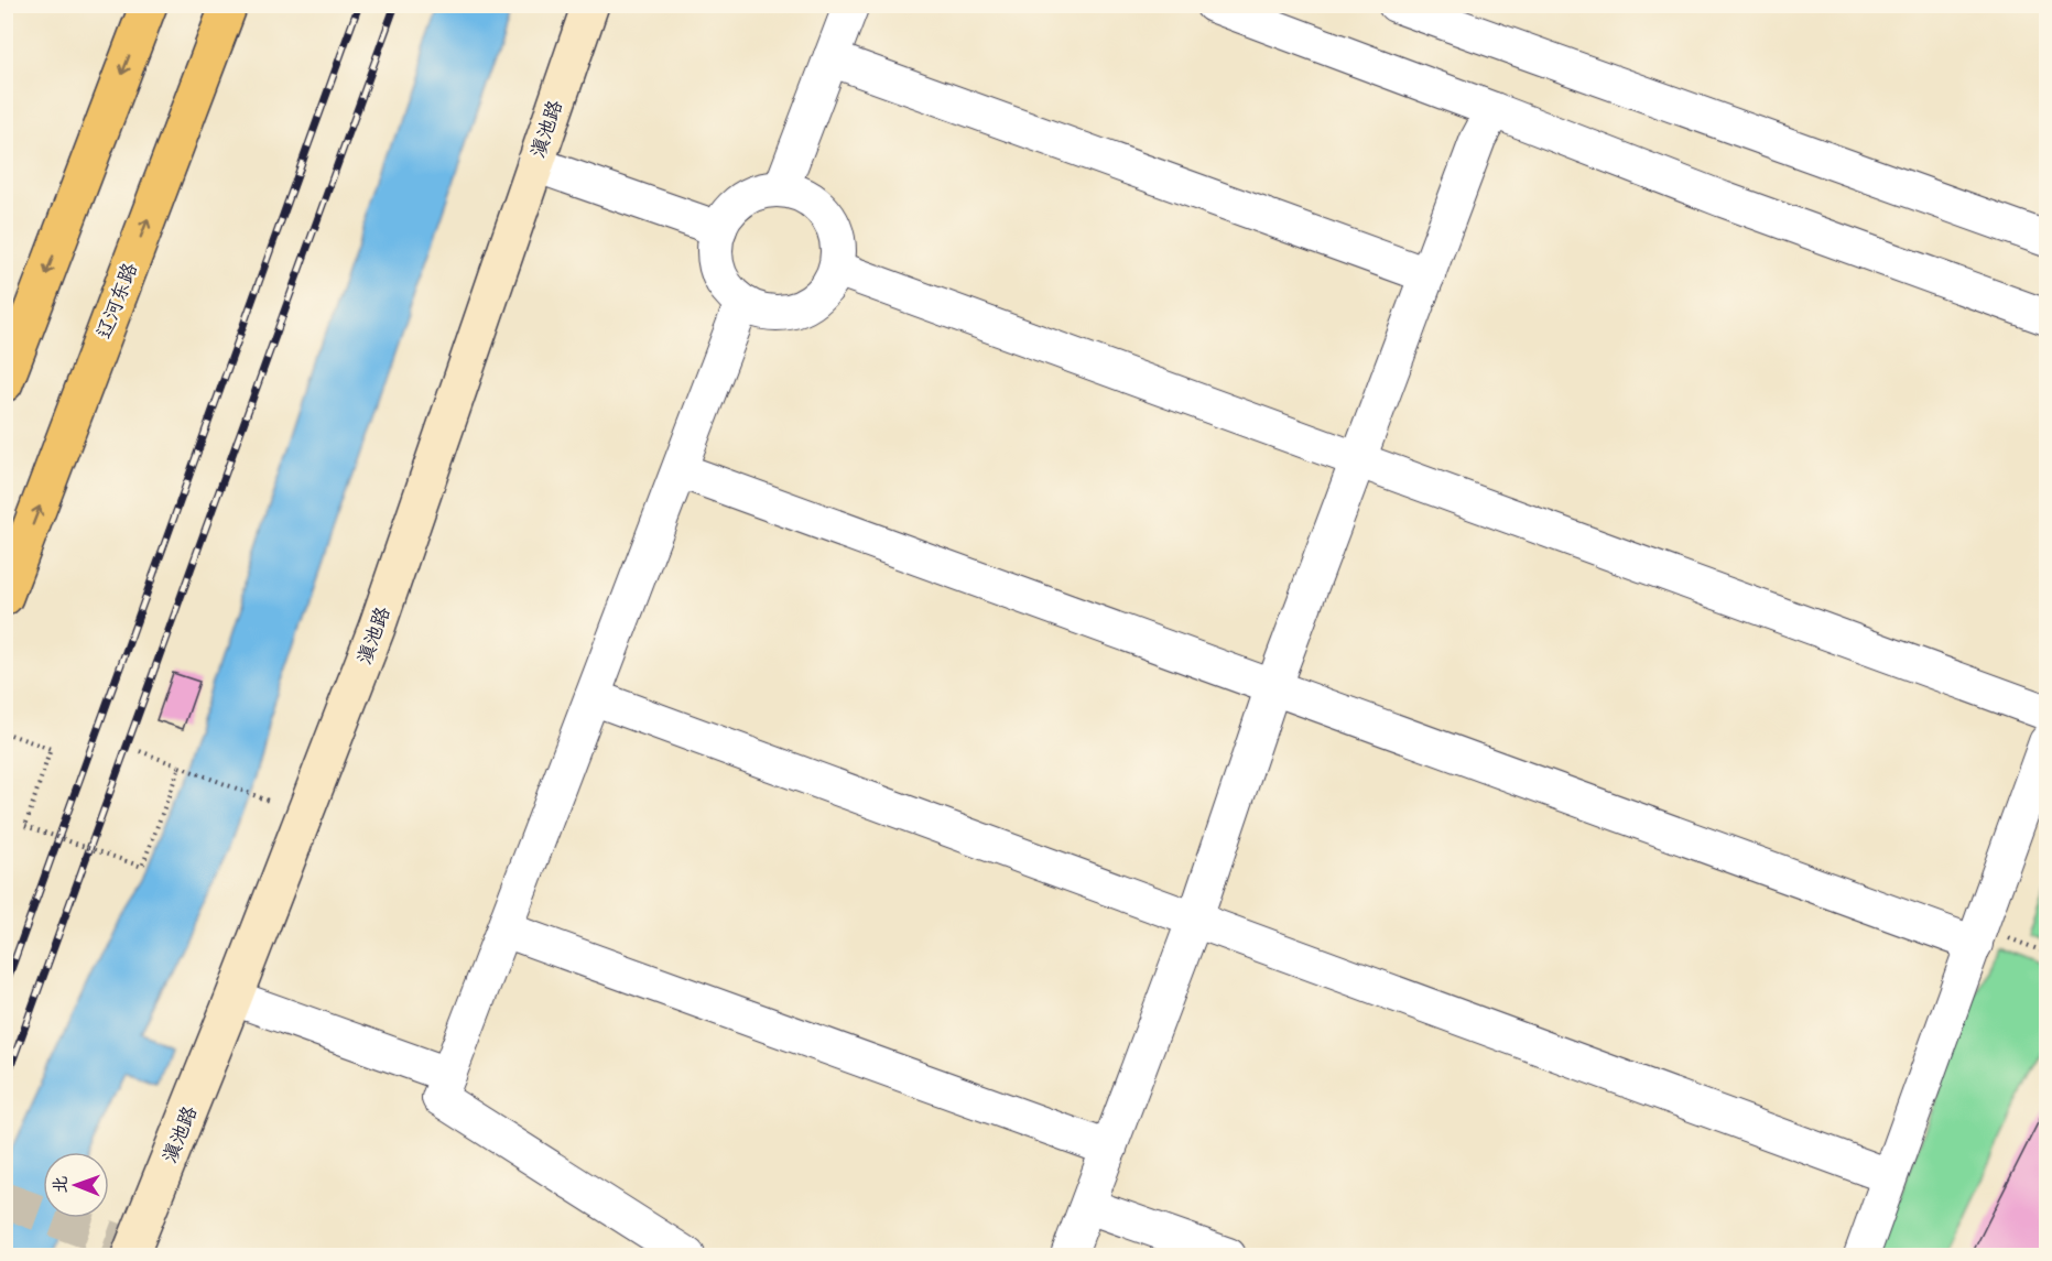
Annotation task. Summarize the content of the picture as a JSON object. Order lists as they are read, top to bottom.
{
  "streets": {
    "main road": ["辽河东路"],
    "street": ["滇池路"]
  },
  "north": "left"
}
